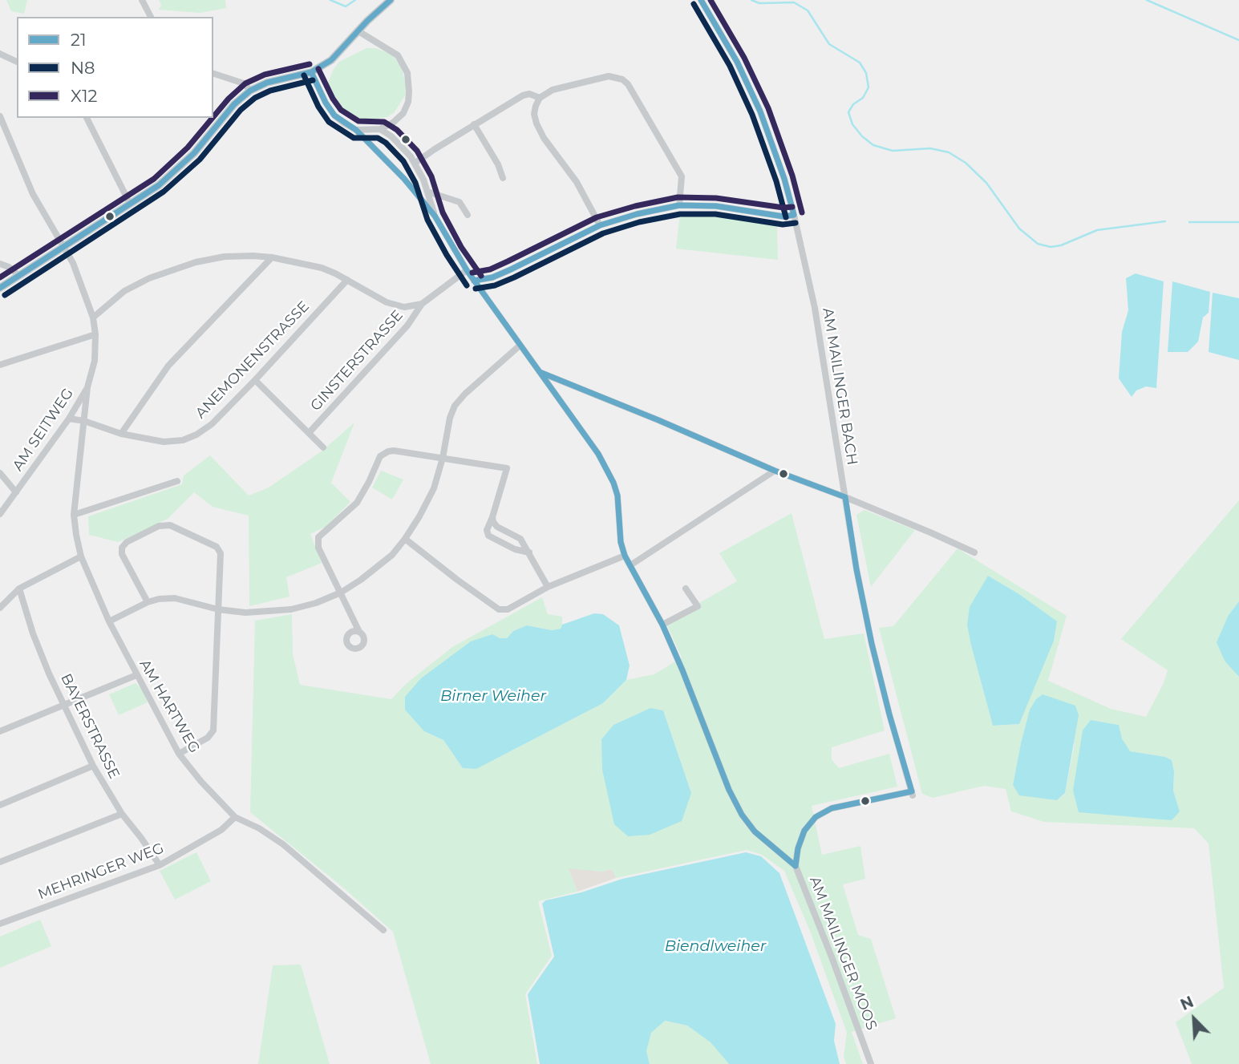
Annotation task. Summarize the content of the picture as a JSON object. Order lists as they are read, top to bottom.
{
  "streets": {
    "street": [
      "ANEMONENSTRASSE",
      "GINSTERSTRASSE",
      "AM MAILINGER BACH",
      "AM SEITWEG",
      "AM HARTWEG",
      "BAYERSTRASSE",
      "MEHRINGER WEG",
      "AM MAILINGER MOOS"
    ]
  },
  "crossings": [
    ["ANEMONENSTRASSE", "GINSTERSTRASSE"],
    ["ANEMONENSTRASSE", "AM SEITWEG"],
    ["ANEMONENSTRASSE", "AM HARTWEG"],
    ["GINSTERSTRASSE", "AM MAILINGER MOOS"],
    ["AM MAILINGER BACH", "AM MAILINGER MOOS"],
    ["AM SEITWEG", "AM HARTWEG"],
    ["AM HARTWEG", "MEHRINGER WEG"],
    ["BAYERSTRASSE", "MEHRINGER WEG"]
  ],
  "water": ["Birner Weiher", "Biendlweiher"],
  "lines": ["transit line 21", "transit line X12", "transit line N8"],
  "legend": ["21", "N8", "X12"],
  "north": "top left"
}
